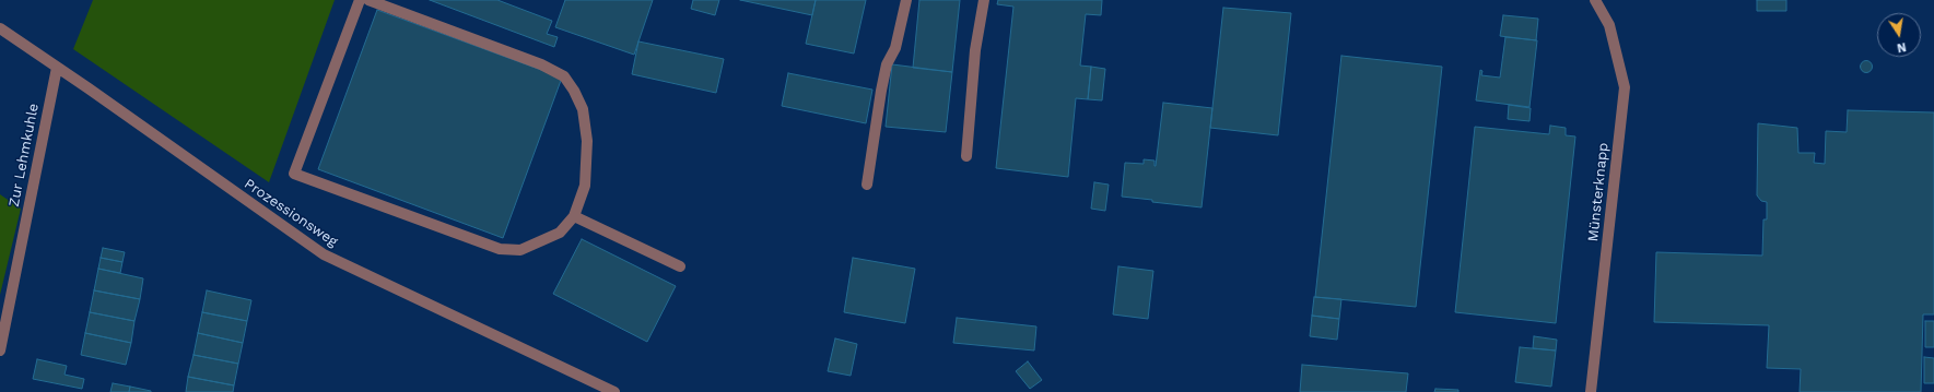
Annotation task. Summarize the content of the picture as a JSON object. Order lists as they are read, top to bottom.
{
  "streets": {
    "street": ["Zur Lehmkuhle", "Münsterknapp", "Prozessionsweg"]
  },
  "crossings": [
    ["Zur Lehmkuhle", "Prozessionsweg"]
  ],
  "north": "bottom"
}
